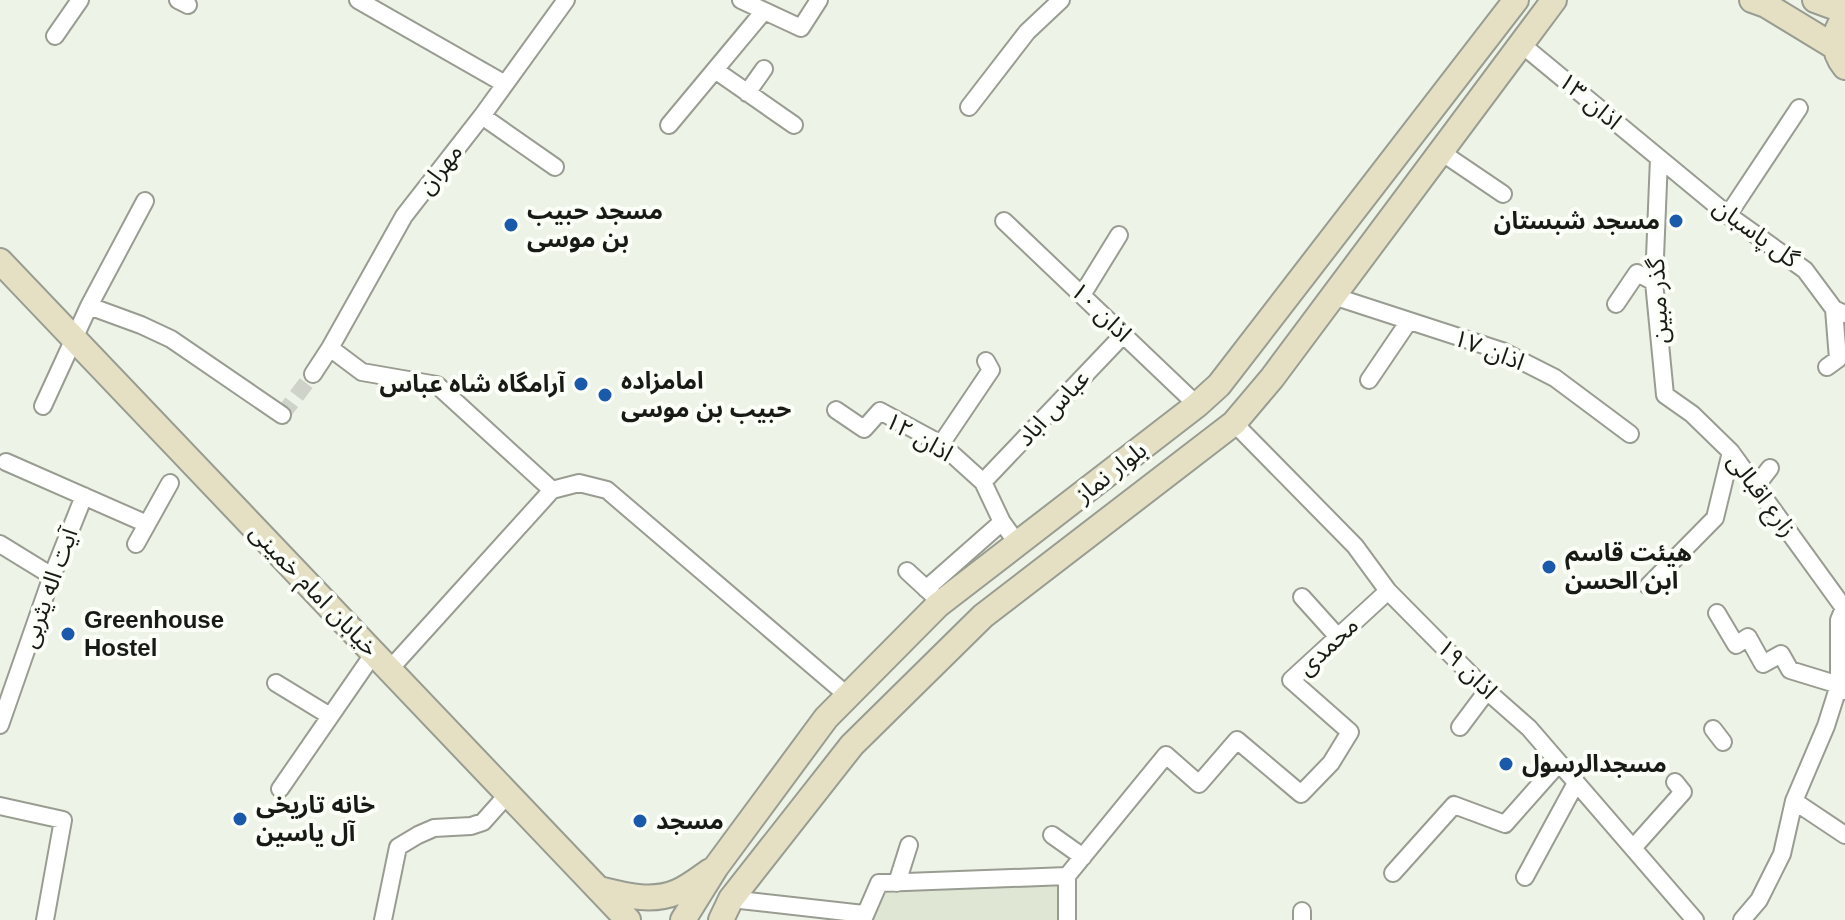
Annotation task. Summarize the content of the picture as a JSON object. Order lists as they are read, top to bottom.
{
  "streets": {
    "main road": ["بلوار نماز", "خیابان امام خمینی"],
    "street": [
      "اذان ۱۳",
      "مهران",
      "گل پاسبان",
      "گذر مبین",
      "اذان ۱۰",
      "اذان ۱۷",
      "عباس اباد",
      "اذان ۱۲",
      "زارع اقبالی",
      "آیت اله یثربی",
      "محمدی",
      "اذان ۱۹"
    ]
  },
  "crossings": [
    ["اذان ۱۳", "گل پاسبان"],
    ["اذان ۱۳", "گذر مبین"],
    ["اذان ۱۳", "بلوار نماز"],
    ["گل پاسبان", "گذر مبین"],
    ["گذر مبین", "زارع اقبالی"],
    ["اذان ۱۰", "عباس اباد"],
    ["اذان ۱۰", "بلوار نماز"],
    ["اذان ۱۷", "بلوار نماز"],
    ["عباس اباد", "اذان ۱۲"],
    ["اذان ۱۲", "بلوار نماز"],
    ["بلوار نماز", "اذان ۱۹"],
    ["محمدی", "اذان ۱۹"]
  ],
  "places": [
    "مسجد شبستان",
    "مسجد حبیب بن موسی",
    "آرامگاه شاه عباس",
    "امامزاده حبیب بن موسی",
    "هیئت قاسم ابن الحسن",
    "Greenhouse Hostel",
    "مسجدالرسول",
    "خانه تاریخی آل یاسین",
    "مسجد"
  ]
}
